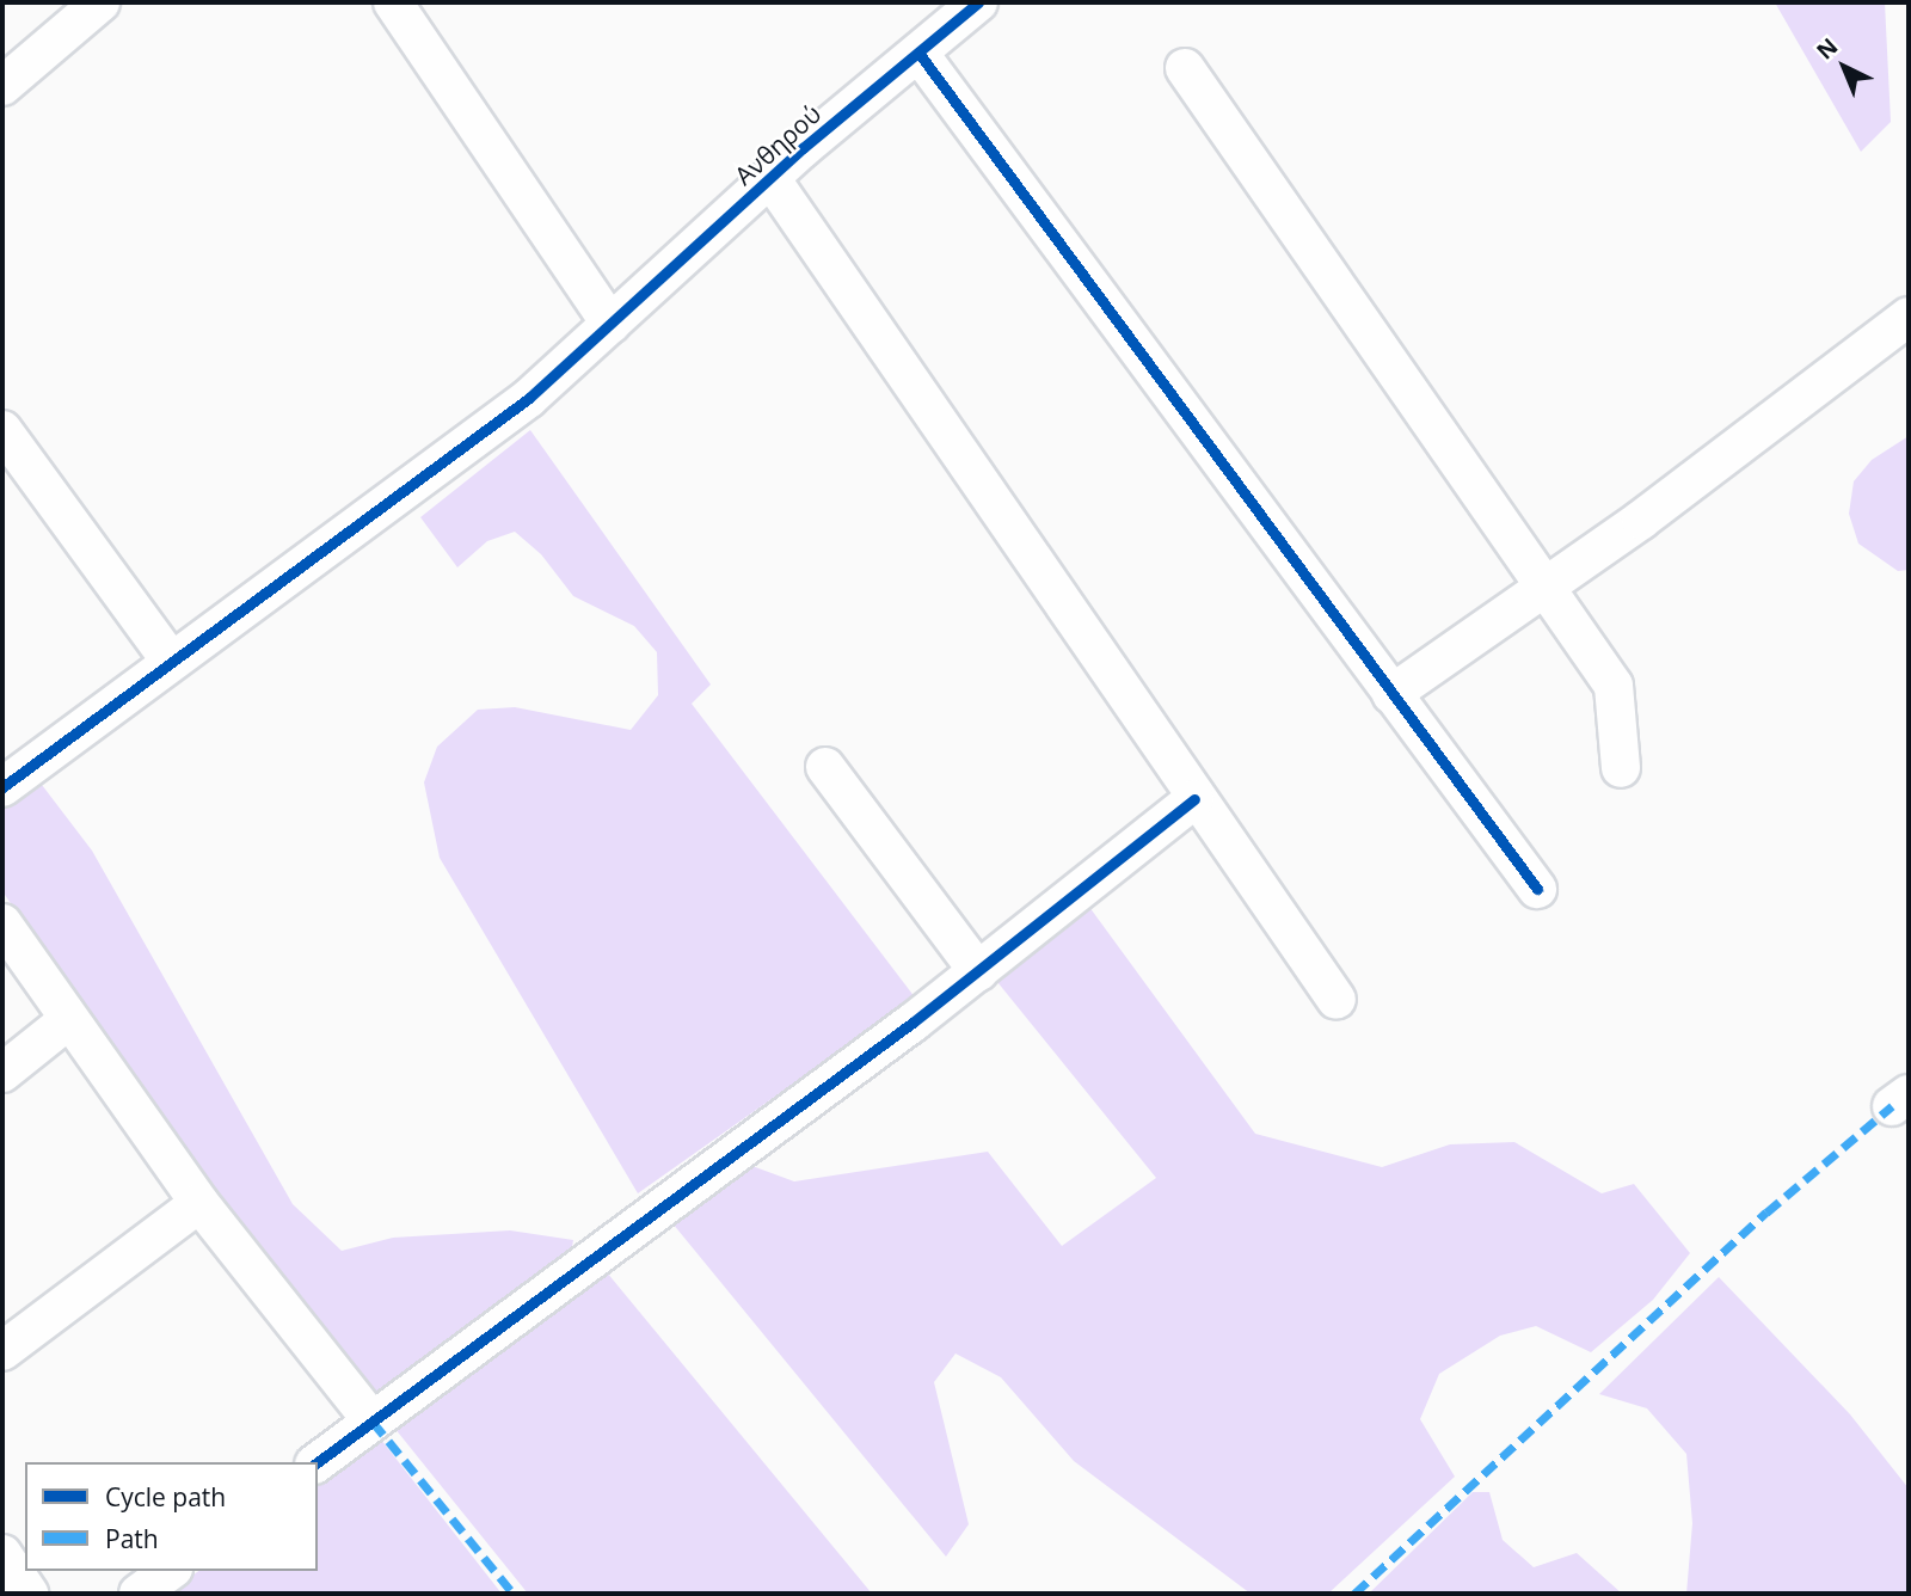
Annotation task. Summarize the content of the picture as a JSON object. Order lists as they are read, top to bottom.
{
  "streets": {
    "street": ["Ανθηρού"]
  },
  "legend": ["Cycle path", "Path"],
  "north": "top left"
}
